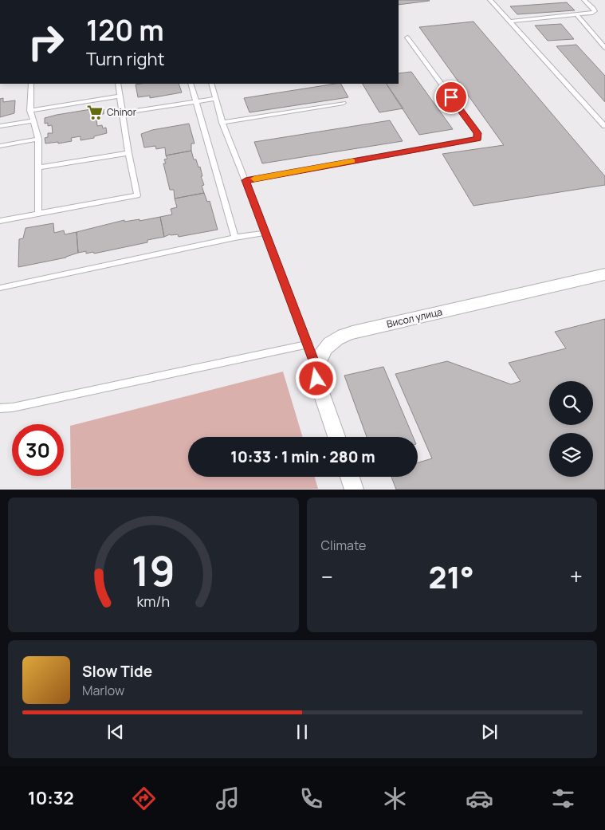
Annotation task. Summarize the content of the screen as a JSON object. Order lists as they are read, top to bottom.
{
  "streets": {
    "street": ["Висол улица"]
  },
  "places": {
    "supermarket": ["Chinor"]
  },
  "page": {
    "turn": ["120 m", "Turn right"],
    "limit": "30",
    "trip": "10:33 · 1 min · 280 m",
    "tile": "Climate",
    "heat": ["−", "21°", "+"],
    "song": ["Slow Tide", "Marlow"],
    "tabs": "10:32",
    "gauge": ["19", "km/h"]
  }
}
